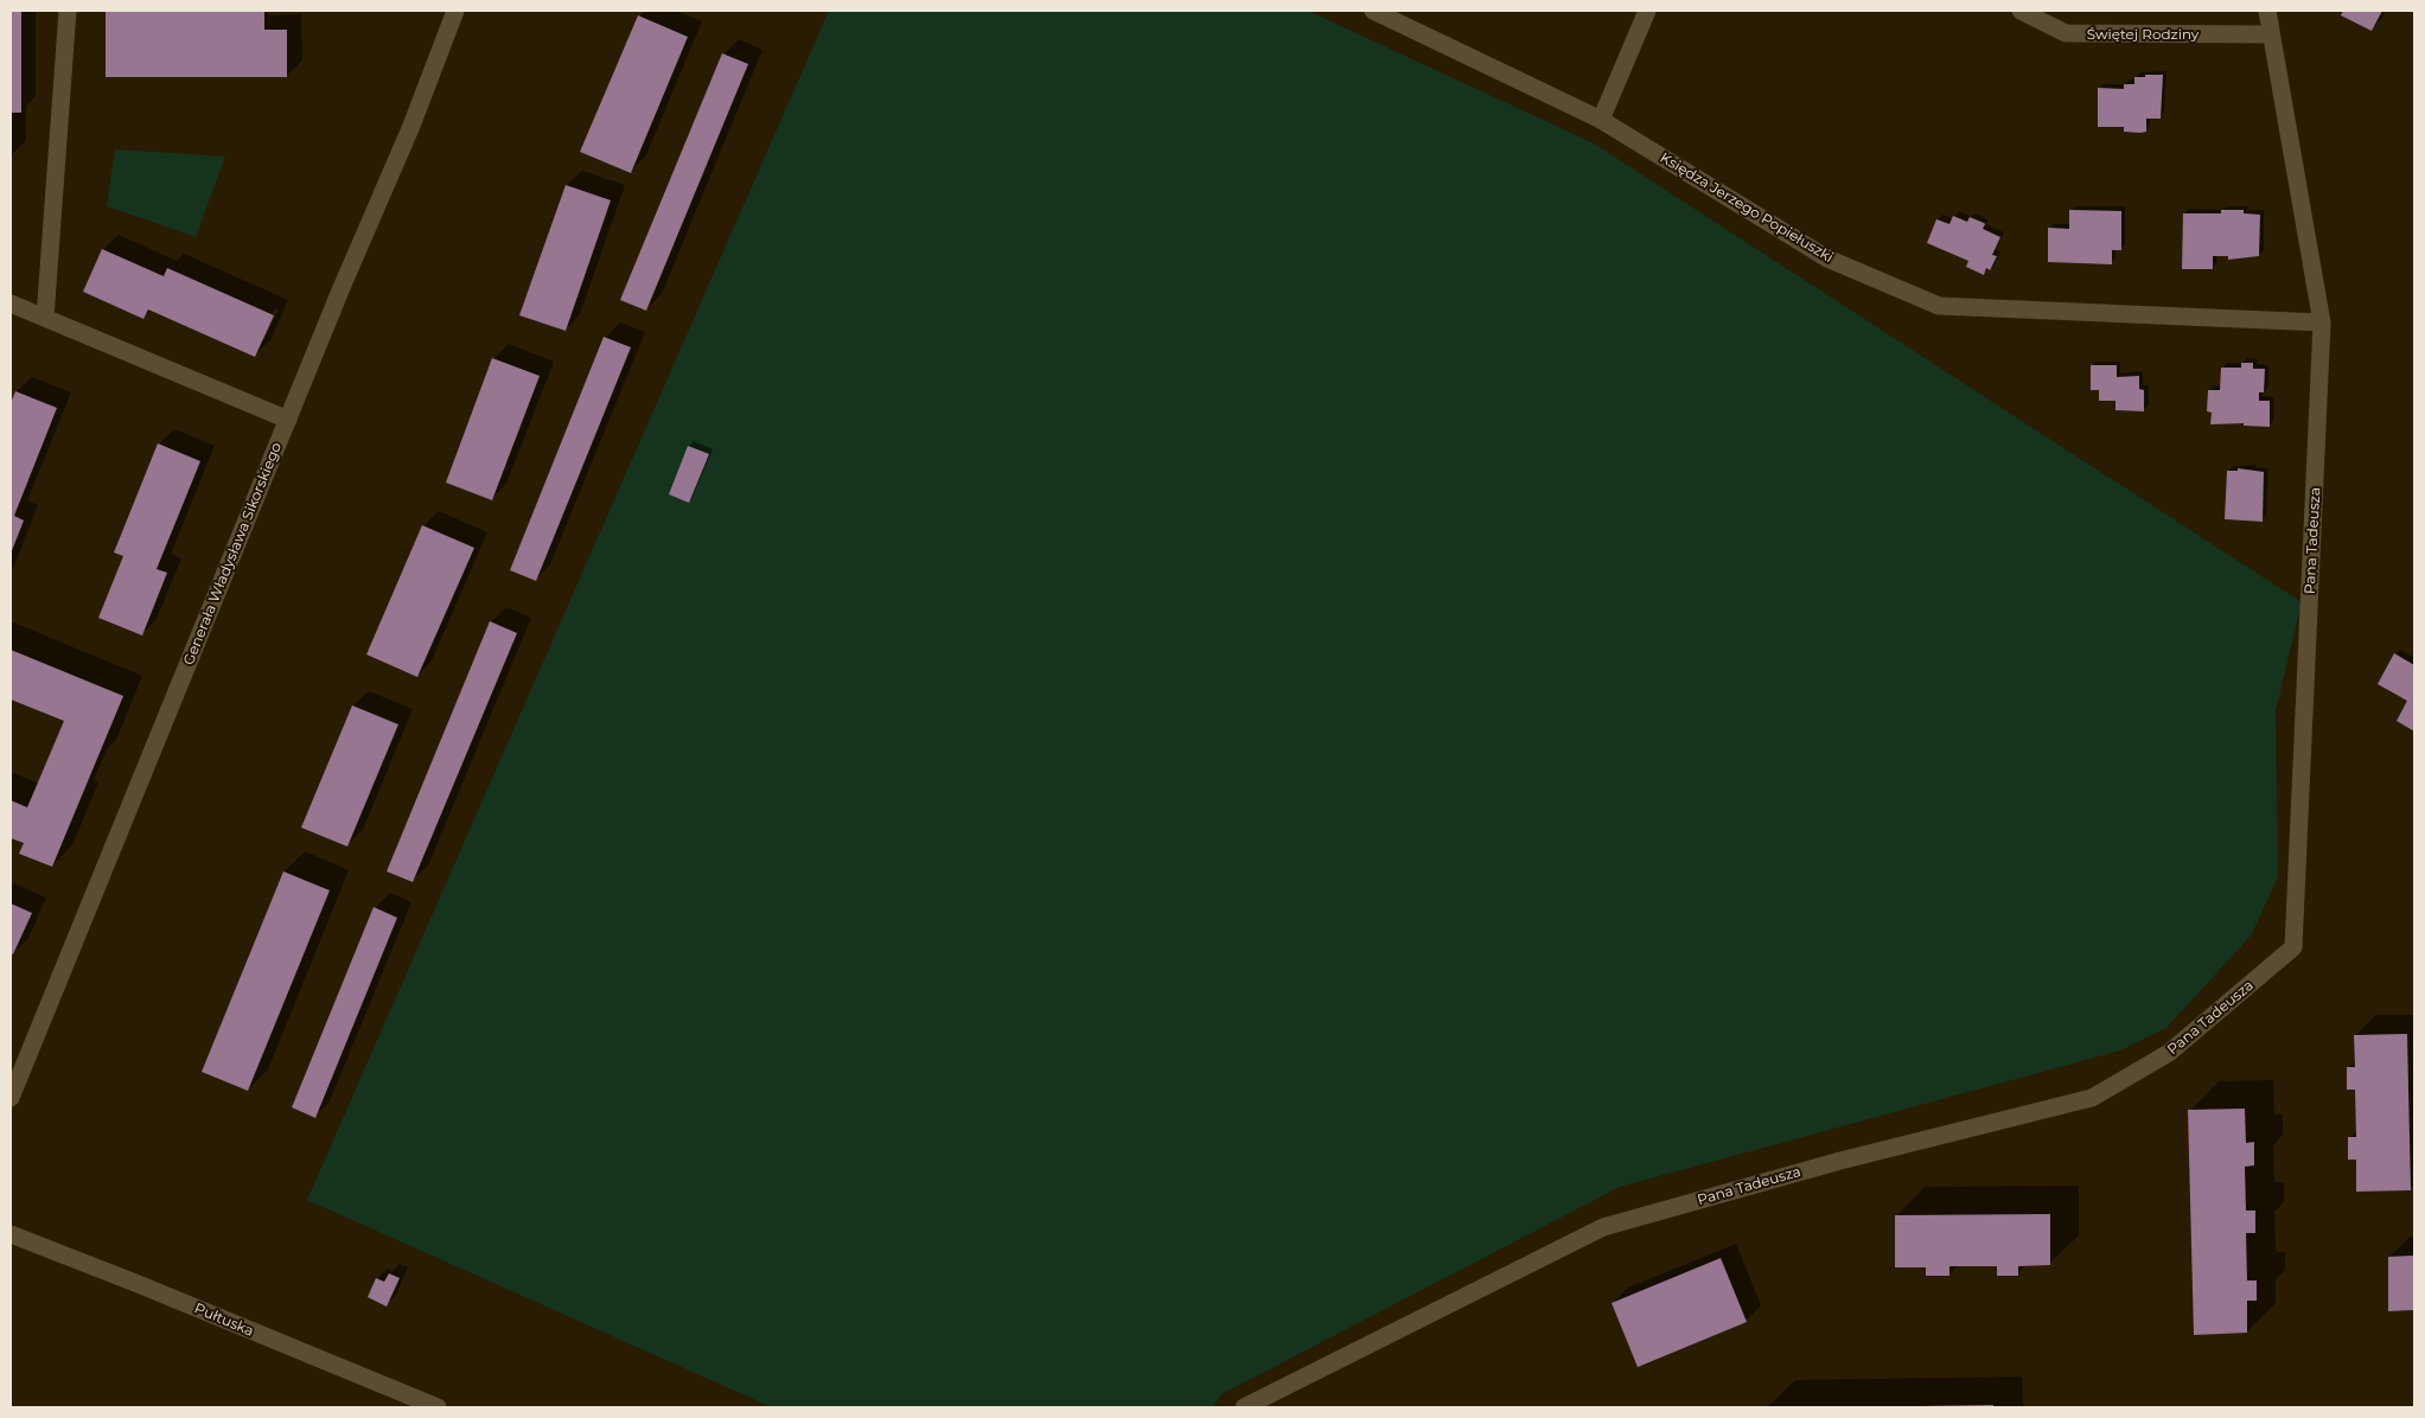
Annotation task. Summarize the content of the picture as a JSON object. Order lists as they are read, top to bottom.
{
  "streets": {
    "street": [
      "Świętej Rodziny",
      "Księdza Jerzego Popiełuszki",
      "Pana Tadeusza",
      "Generała Władysława Sikorskiego",
      "Pułtuska"
    ]
  },
  "crossings": [
    ["Świętej Rodziny", "Pana Tadeusza"],
    ["Księdza Jerzego Popiełuszki", "Pana Tadeusza"]
  ]
}
